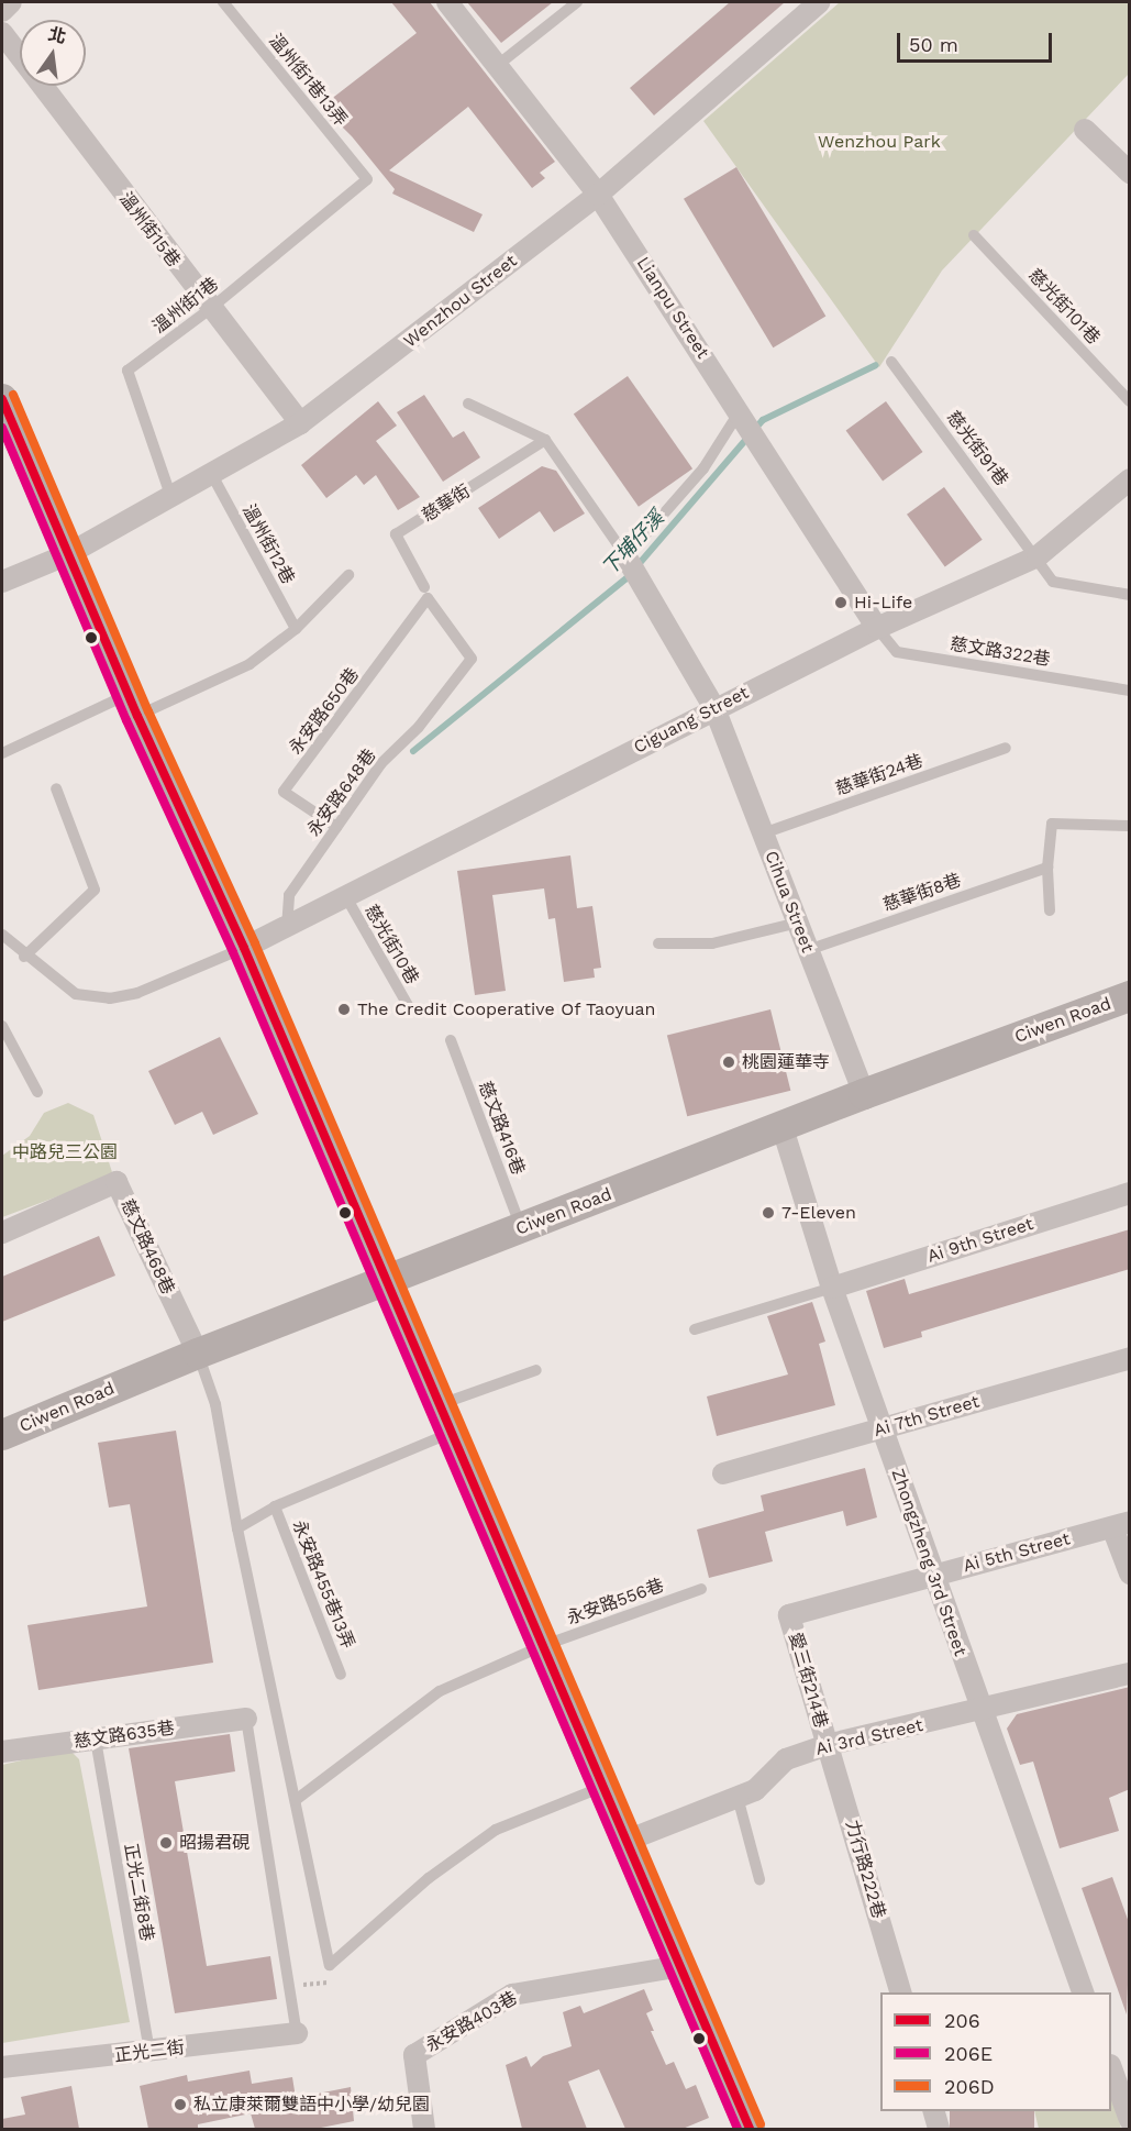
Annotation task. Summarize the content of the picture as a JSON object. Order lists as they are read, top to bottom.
{
  "streets": {
    "main road": ["Ciwen Road"],
    "street": [
      "溫州街15巷",
      "Wenzhou Street",
      "Lianpu Street",
      "Ciguang Street",
      "Cihua Street",
      "Ai 9th Street",
      "慈文路468巷",
      "Ai 7th Street",
      "Ai 5th Street",
      "Zhongzheng 3rd Street",
      "愛三街214巷",
      "慈文路635巷",
      "Ai 3rd Street",
      "力行路222巷",
      "永安路403巷",
      "正光二街"
    ],
    "lane": [
      "溫州街1巷13弄",
      "溫州街1巷",
      "慈光街101巷",
      "慈光街91巷",
      "慈華街",
      "溫州街12巷",
      "慈文路322巷",
      "永安路650巷",
      "慈華街24巷",
      "永安路648巷",
      "慈華街8巷",
      "慈光街10巷",
      "慈文路416巷",
      "永安路455巷13弄",
      "永安路556巷",
      "正光二街8巷"
    ]
  },
  "crossings": [
    ["溫州街1巷13弄", "溫州街1巷"],
    ["溫州街15巷", "Wenzhou Street"],
    ["溫州街15巷", "溫州街1巷"],
    ["Wenzhou Street", "溫州街1巷"],
    ["Wenzhou Street", "Lianpu Street"],
    ["Wenzhou Street", "溫州街12巷"],
    ["Lianpu Street", "慈文路322巷"],
    ["Lianpu Street", "Ciguang Street"],
    ["慈光街91巷", "Ciguang Street"],
    ["慈華街", "永安路650巷"],
    ["慈華街", "永安路648巷"],
    ["慈文路322巷", "Ciguang Street"],
    ["永安路650巷", "永安路648巷"],
    ["Ciguang Street", "永安路648巷"],
    ["Ciguang Street", "Cihua Street"],
    ["Ciguang Street", "慈光街10巷"],
    ["慈華街24巷", "Cihua Street"],
    ["慈華街8巷", "Cihua Street"],
    ["Cihua Street", "Ciwen Road"],
    ["Ciwen Road", "慈文路416巷"],
    ["Ciwen Road", "慈文路468巷"],
    ["Ciwen Road", "Zhongzheng 3rd Street"],
    ["Ai 9th Street", "Zhongzheng 3rd Street"],
    ["Ai 7th Street", "Zhongzheng 3rd Street"],
    ["Ai 5th Street", "Zhongzheng 3rd Street"],
    ["Ai 5th Street", "愛三街214巷"],
    ["Zhongzheng 3rd Street", "Ai 3rd Street"],
    ["愛三街214巷", "Ai 3rd Street"],
    ["愛三街214巷", "力行路222巷"],
    ["慈文路635巷", "正光二街8巷"],
    ["Ai 3rd Street", "力行路222巷"],
    ["正光二街8巷", "正光二街"]
  ],
  "water": ["下埔仔溪"],
  "parks": ["Wenzhou Park", "中路兒三公園"],
  "places": [
    "Hi-Life",
    "The Credit Cooperative Of Taoyuan",
    "桃園蓮華寺",
    "7-Eleven",
    "昭揚君硯",
    "私立康萊爾雙語中小學/幼兒園"
  ],
  "lines": ["transit line 206D", "transit line 206", "transit line 206E"],
  "legend": ["206", "206E", "206D"],
  "scale_bar": "50 m",
  "north": "top"
}
